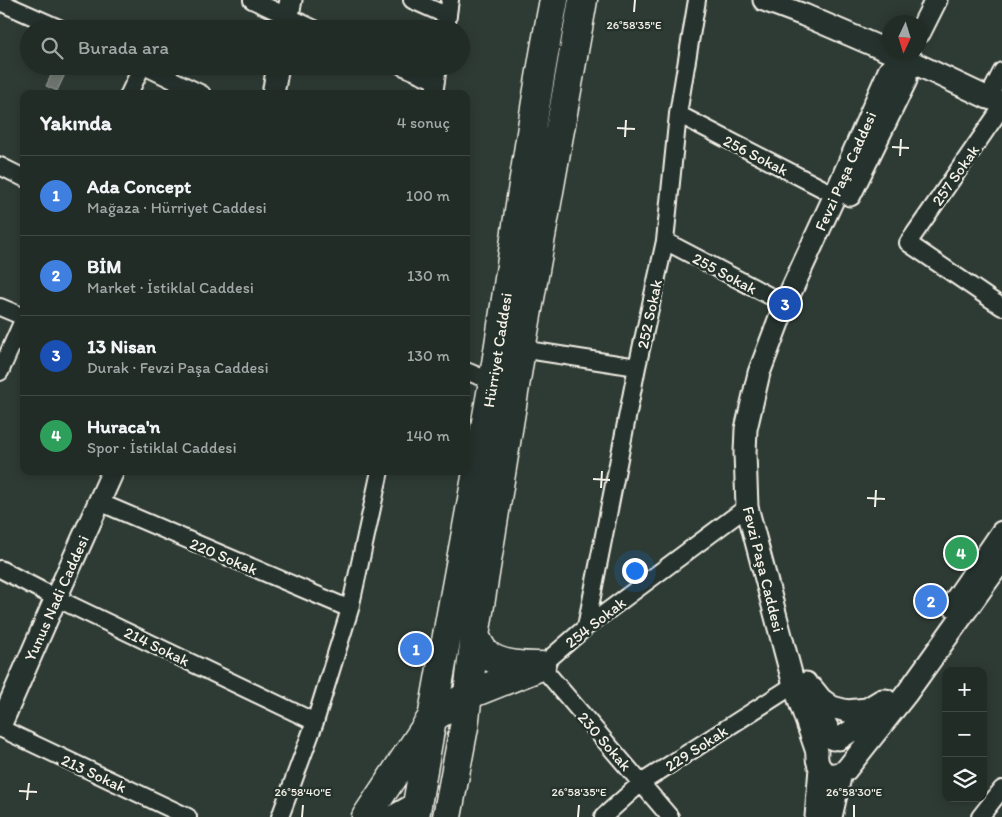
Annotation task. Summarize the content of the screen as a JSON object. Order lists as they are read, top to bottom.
{
  "streets": {
    "highway": ["Hürriyet Caddesi"],
    "street": [
      "256 Sokak",
      "Fevzi Paşa Caddesi",
      "257 Sokak",
      "255 Sokak",
      "252 Sokak",
      "220 Sokak",
      "Yunus Nadi Caddesi",
      "254 Sokak",
      "214 Sokak",
      "230 Sokak",
      "229 Sokak",
      "213 Sokak"
    ]
  },
  "crossings": [
    ["256 Sokak", "Fevzi Paşa Caddesi"],
    ["256 Sokak", "252 Sokak"],
    ["Fevzi Paşa Caddesi", "255 Sokak"],
    ["Fevzi Paşa Caddesi", "254 Sokak"],
    ["Fevzi Paşa Caddesi", "229 Sokak"],
    ["255 Sokak", "252 Sokak"],
    ["252 Sokak", "254 Sokak"],
    ["220 Sokak", "Yunus Nadi Caddesi"],
    ["Yunus Nadi Caddesi", "214 Sokak"],
    ["Yunus Nadi Caddesi", "213 Sokak"],
    ["254 Sokak", "230 Sokak"],
    ["230 Sokak", "229 Sokak"]
  ],
  "north": "bottom",
  "page": {
    "search": "Burada ara",
    "heading": ["Yakında", "4 sonuç"],
    "list": [
      {
        "mark": "1",
        "name": "Ada Concept",
        "note": "Mağaza · Hürriyet Caddesi",
        "value": "100 m"
      },
      {
        "mark": "2",
        "name": "BİM",
        "note": "Market · İstiklal Caddesi",
        "value": "130 m"
      },
      {
        "mark": "3",
        "name": "13 Nisan",
        "note": "Durak · Fevzi Paşa Caddesi",
        "value": "130 m"
      },
      {
        "mark": "4",
        "name": "Huraca'n",
        "note": "Spor · İstiklal Caddesi",
        "value": "140 m"
      }
    ],
    "pins": [
      "3",
      "4",
      "2",
      "1"
    ],
    "map_buttons": ["+", "−"]
  },
  "coordinates": ["26°58'35\"E", "26°58'40\"E", "26°58'30\"E"]
}
